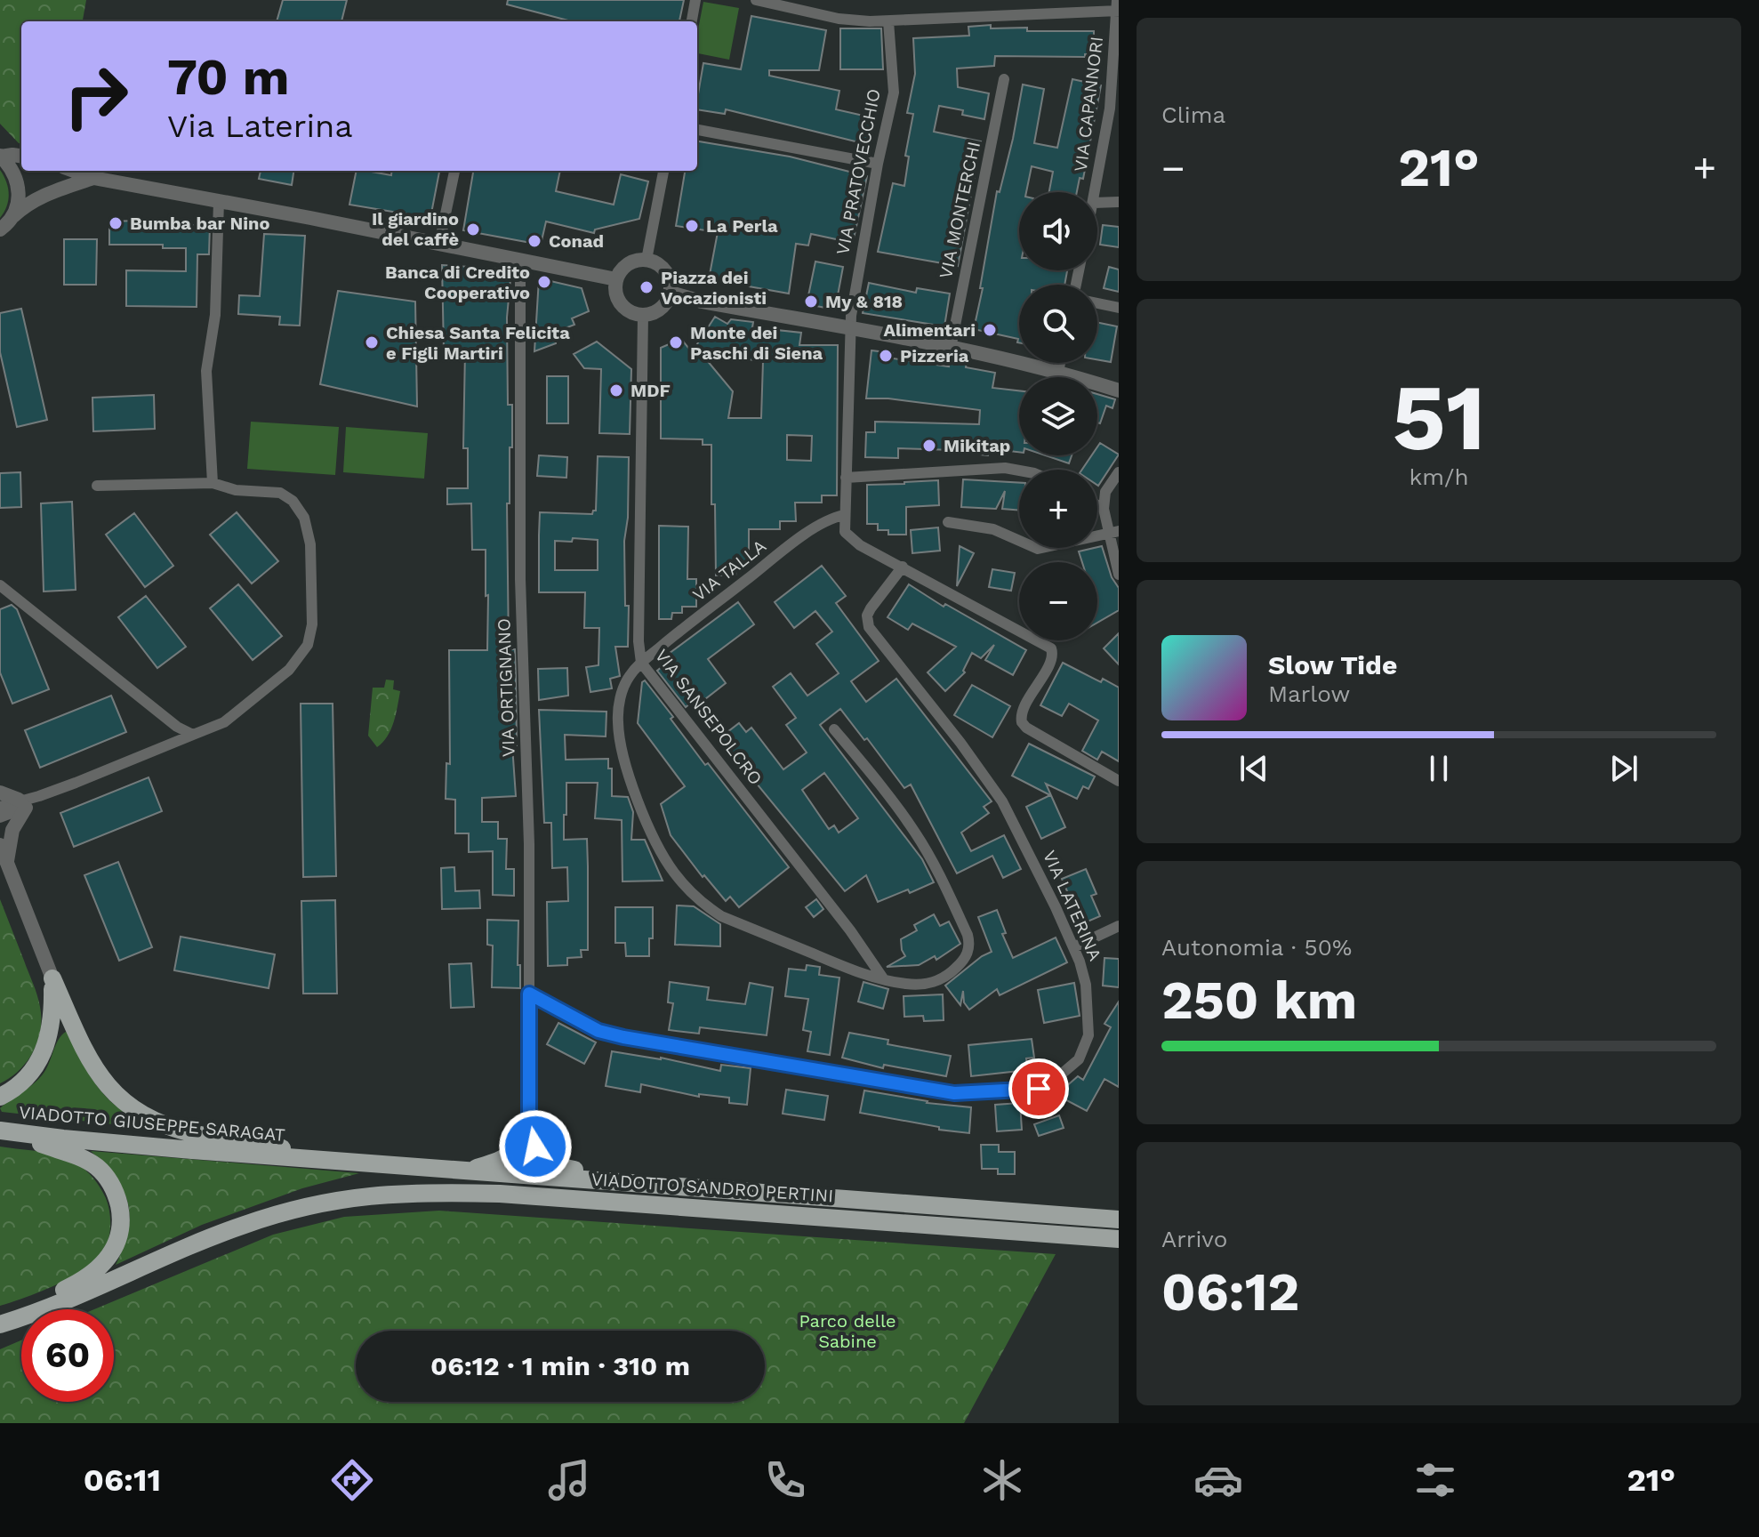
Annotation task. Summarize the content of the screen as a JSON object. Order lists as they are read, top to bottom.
{
  "streets": {
    "main road": ["VIADOTTO GIUSEPPE SARAGAT", "VIADOTTO SANDRO PERTINI"],
    "street": [
      "VIA CAPANNORI",
      "VIA PRATOVECCHIO",
      "VIA MONTERCHI",
      "VIA TALLA",
      "VIA ORTIGNANO",
      "VIA SANSEPOLCRO",
      "VIA LATERINA"
    ]
  },
  "crossings": [
    ["VIA TALLA", "VIA SANSEPOLCRO"],
    ["VIA ORTIGNANO", "VIA LATERINA"],
    ["VIADOTTO GIUSEPPE SARAGAT", "VIADOTTO SANDRO PERTINI"]
  ],
  "parks": ["Parco delle Sabine"],
  "places": [
    "Bumba bar Nino",
    "La Perla",
    "Il giardino del caffè",
    "Conad",
    "Banca di Credito Cooperativo",
    "Piazza dei Vocazionisti",
    "My & 818",
    "Alimentari",
    "Chiesa Santa Felicita e Figli Martiri",
    "Monte dei Paschi di Siena",
    "Pizzeria",
    "MDF",
    "Mikitap"
  ],
  "page": {
    "tile": [
      "Clima",
      ["51", "km/h"],
      ["Autonomia · 50%", "250 km"],
      ["Arrivo", "06:12"]
    ],
    "turn": ["70 m", "Via Laterina"],
    "heat": ["−", "21°", "+"],
    "map_buttons": ["+", "−"],
    "song": ["Slow Tide", "Marlow"],
    "limit": "60",
    "trip": "06:12 · 1 min · 310 m",
    "tabs": ["06:11", "21°"]
  }
}
